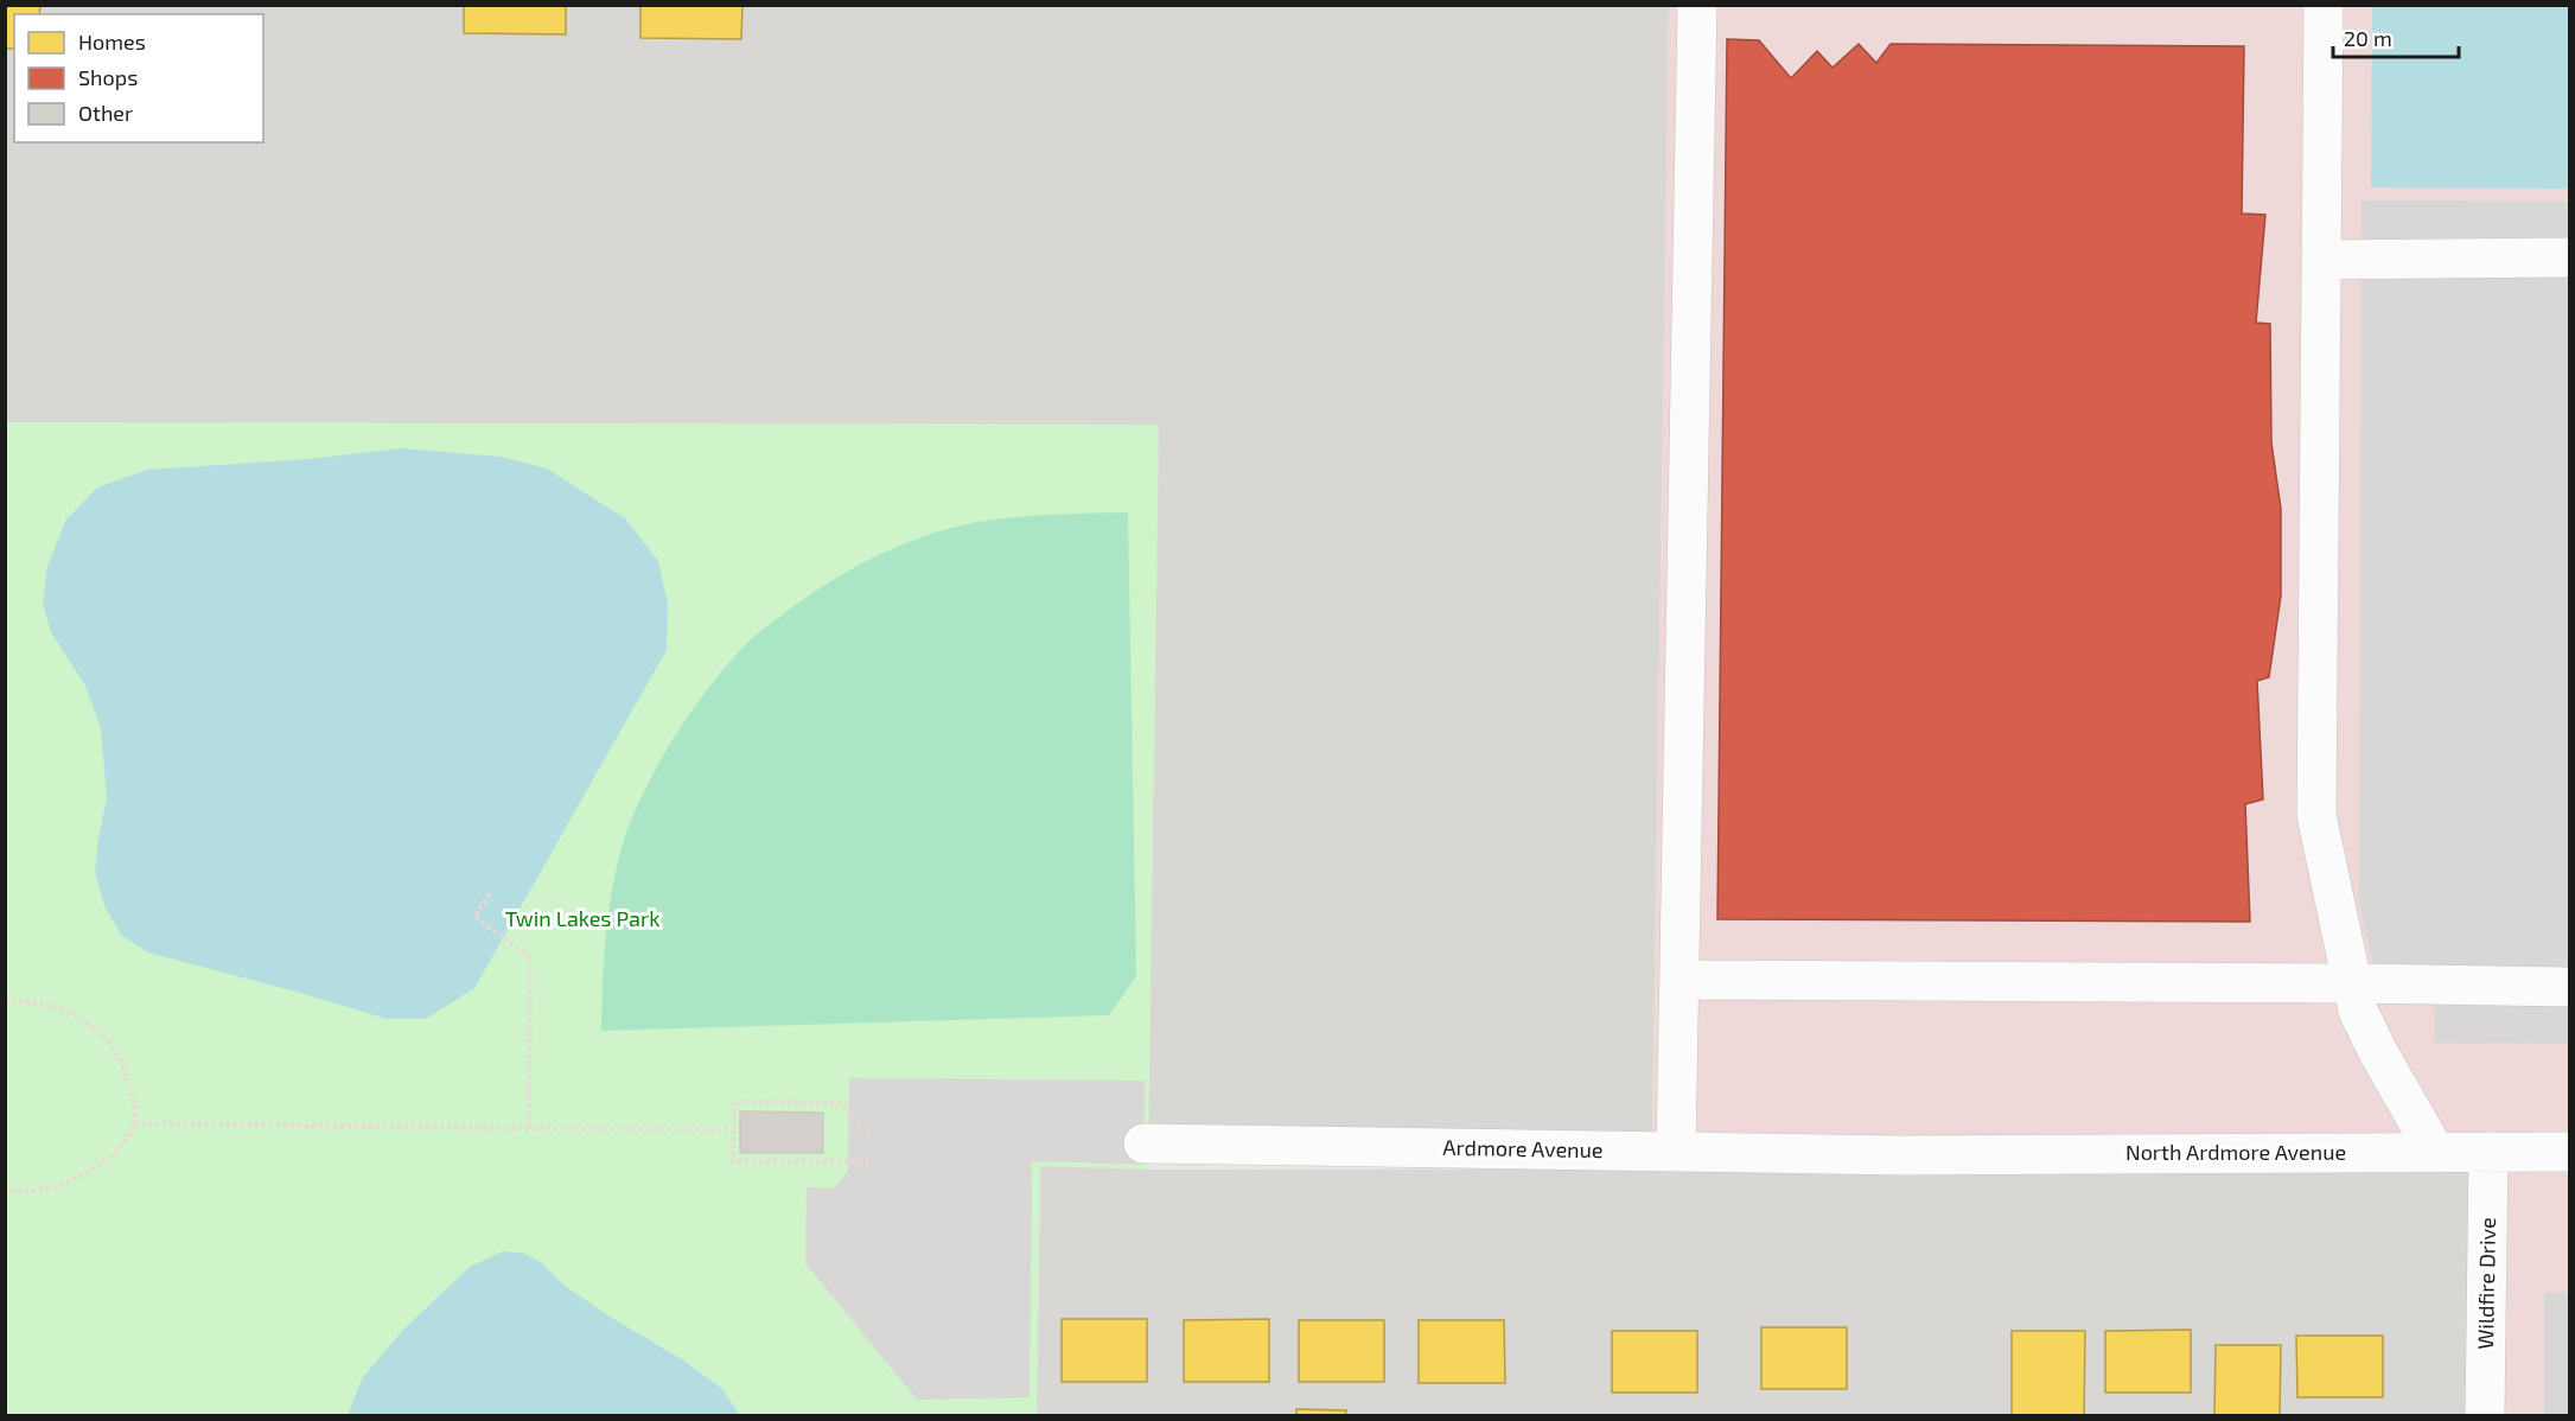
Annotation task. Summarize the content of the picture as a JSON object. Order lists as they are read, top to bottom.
{
  "streets": {
    "street": ["Ardmore Avenue", "North Ardmore Avenue", "Wildfire Drive"]
  },
  "crossings": [
    ["Ardmore Avenue", "North Ardmore Avenue"],
    ["North Ardmore Avenue", "Wildfire Drive"]
  ],
  "parks": ["Twin Lakes Park"],
  "legend": ["Homes", "Shops", "Other"],
  "scale_bar": "20 m"
}
